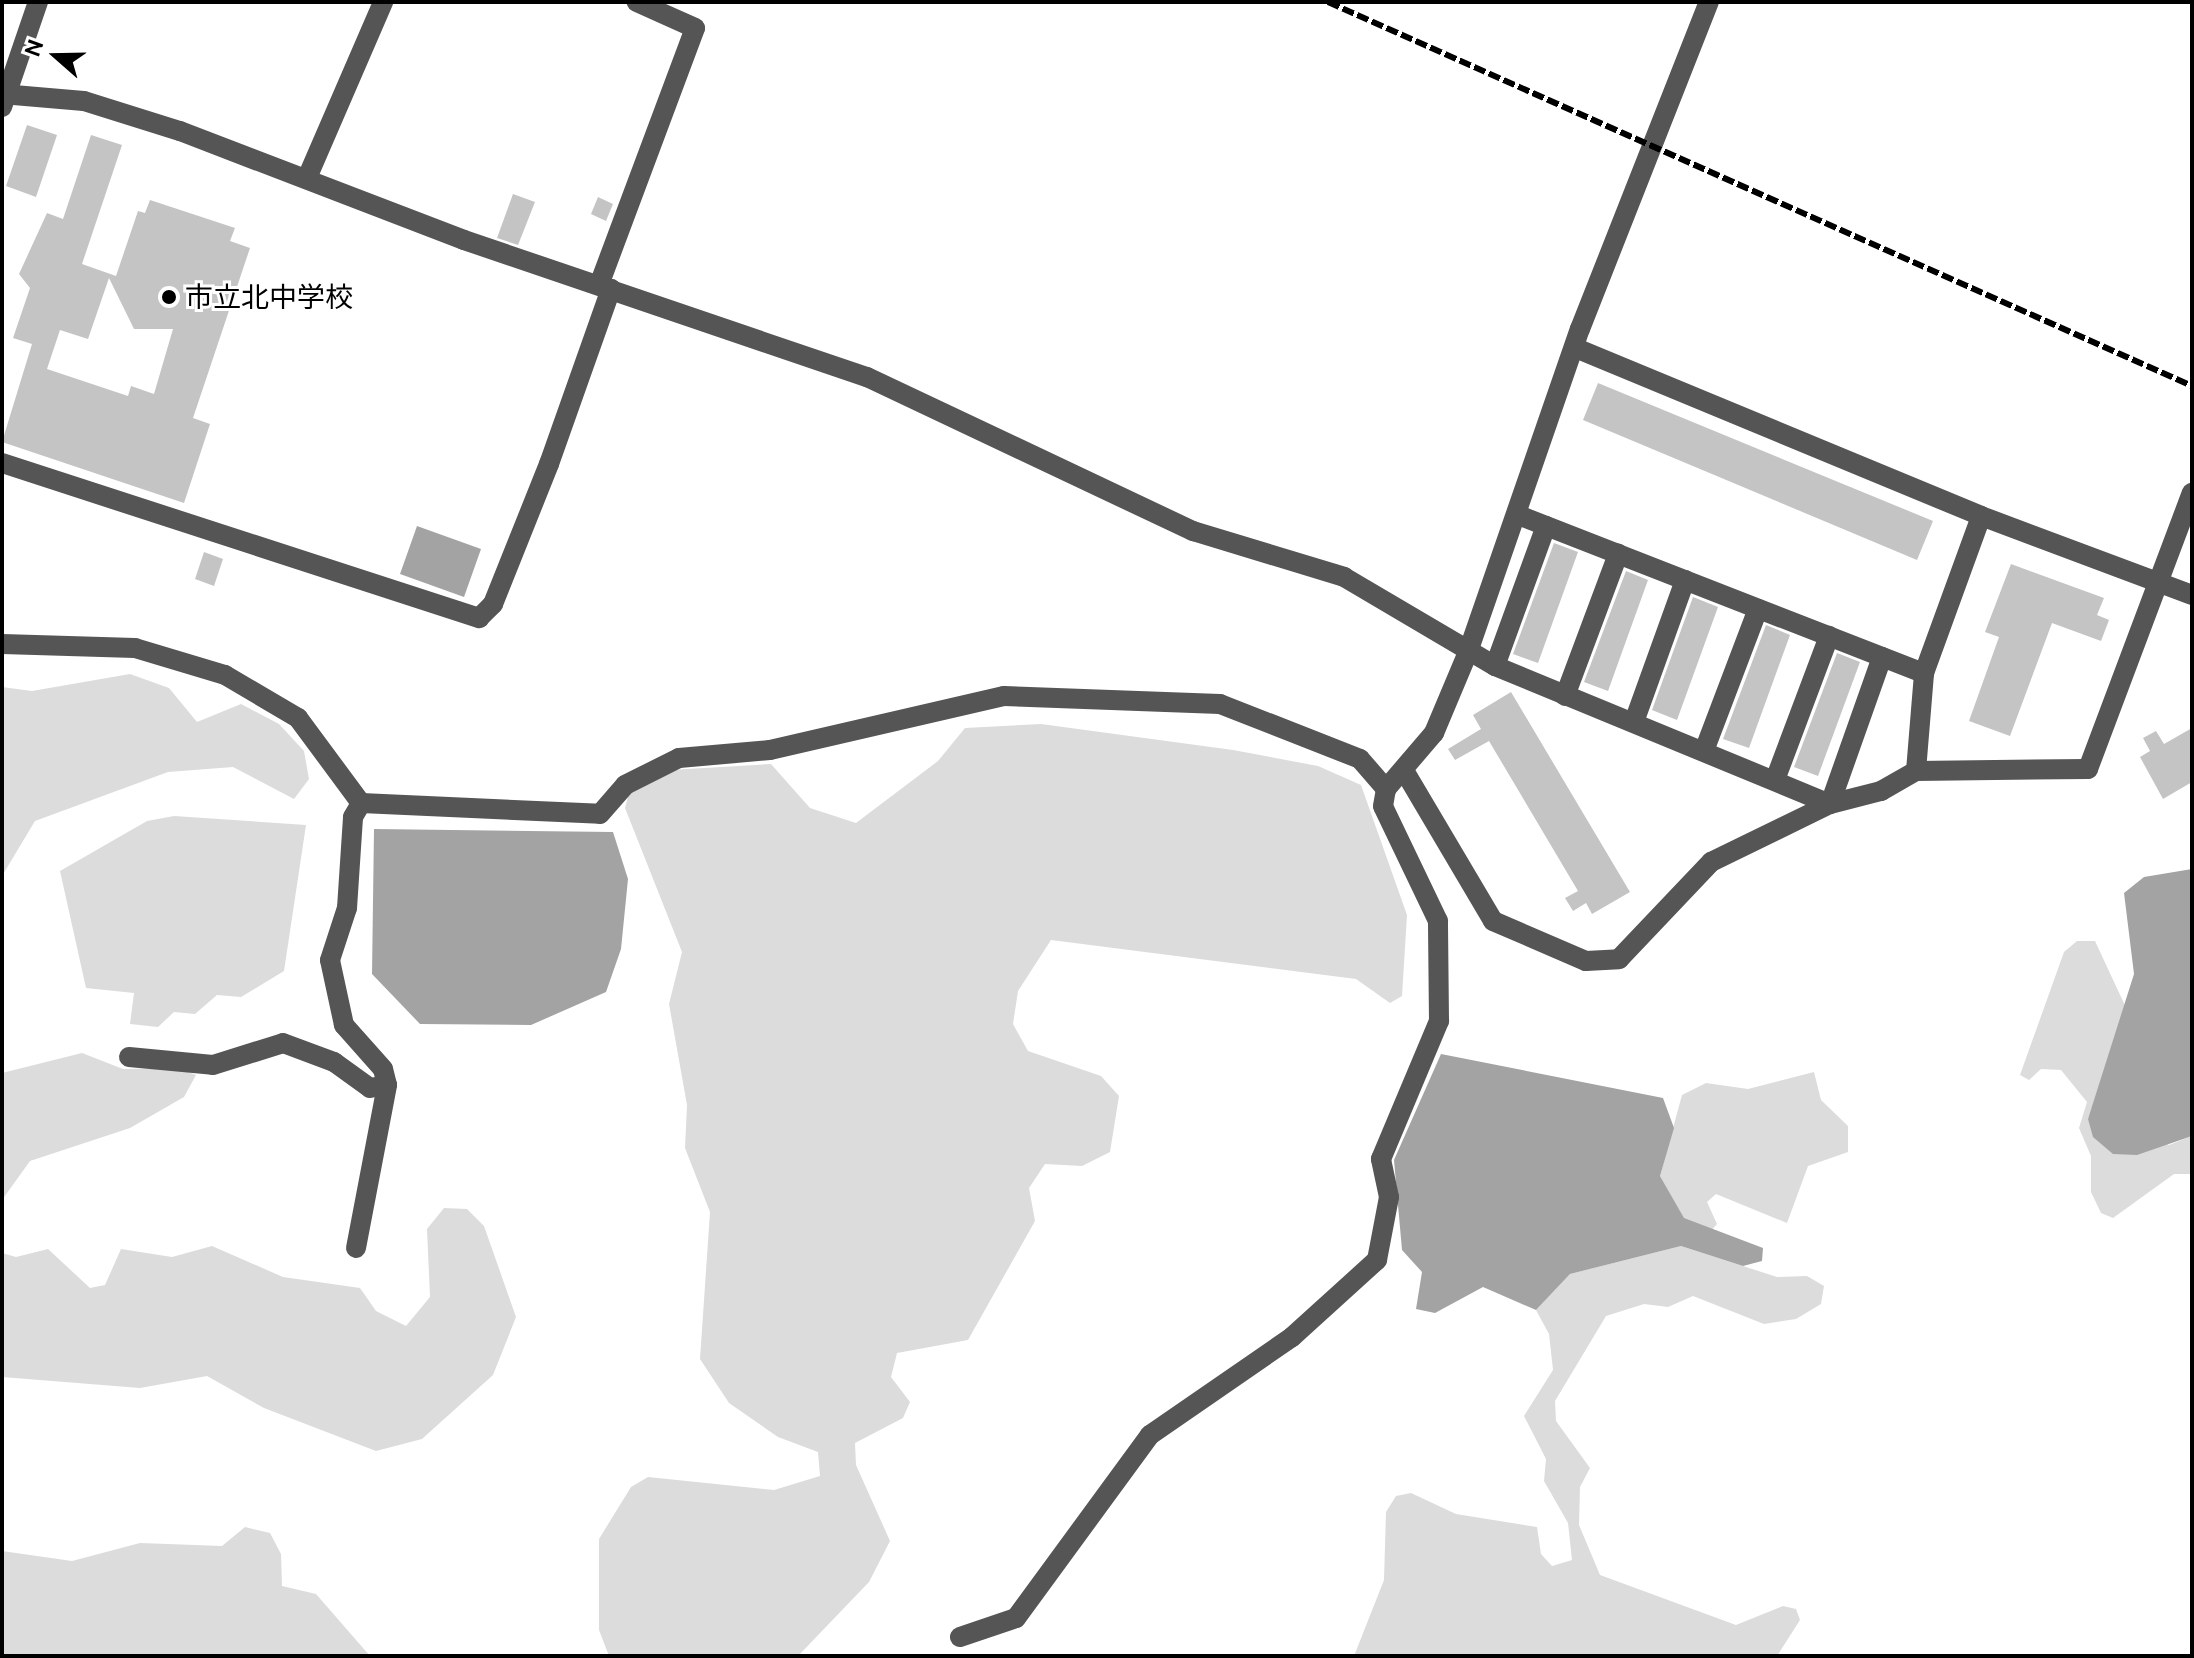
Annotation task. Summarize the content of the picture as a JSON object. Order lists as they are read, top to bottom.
{
  "places": ["市立北中学校"],
  "north": "left"
}
